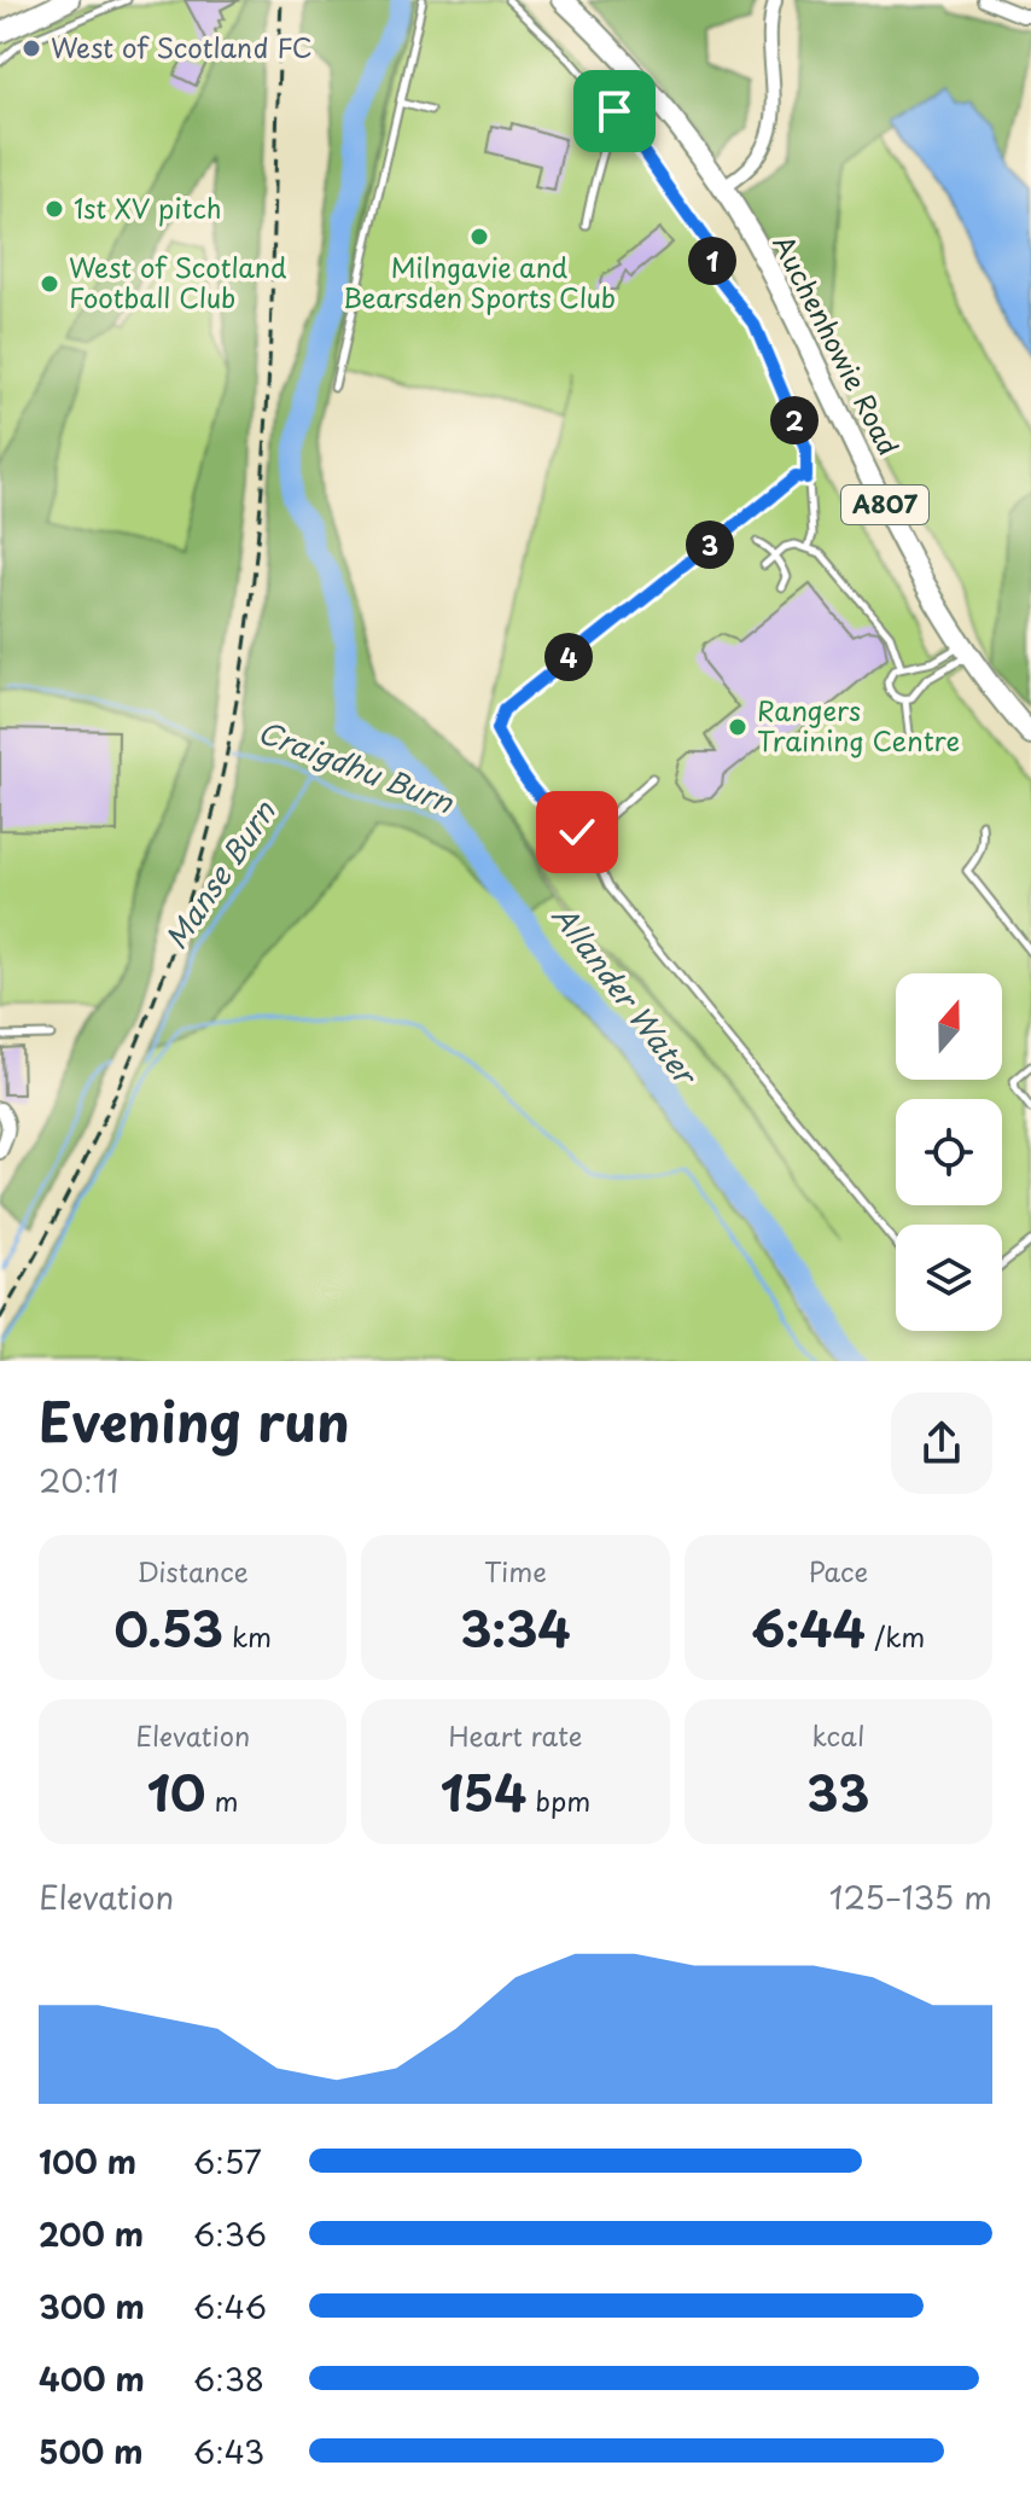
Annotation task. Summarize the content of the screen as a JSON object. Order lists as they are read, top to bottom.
{
  "streets": {
    "main road": ["Auchenhowie Road", "A807"]
  },
  "water": ["Craigdhu Burn", "Manse Burn", "Allander Water"],
  "places": [
    "West of Scotland FC",
    "1st XV pitch",
    "Milngavie and Bearsden Sports Club",
    "West of Scotland Football Club",
    "Rangers Training Centre"
  ],
  "north": "top",
  "page": {
    "pins": [
      "1",
      "2",
      "3",
      "4"
    ],
    "heading": ["Evening run", "20:11"],
    "stats": [
      ["Distance", "0.53 km"],
      ["Time", "3:34"],
      ["Pace", "6:44 /km"],
      ["Elevation", "10 m"],
      ["Heart rate", "154 bpm"],
      ["kcal", "33"]
    ],
    "chart": ["Elevation", "125–135 m"],
    "list": [
      {
        "name": "100 m",
        "note": "6:57"
      },
      {
        "name": "200 m",
        "note": "6:36"
      },
      {
        "name": "300 m",
        "note": "6:46"
      },
      {
        "name": "400 m",
        "note": "6:38"
      },
      {
        "name": "500 m",
        "note": "6:43"
      }
    ]
  }
}
